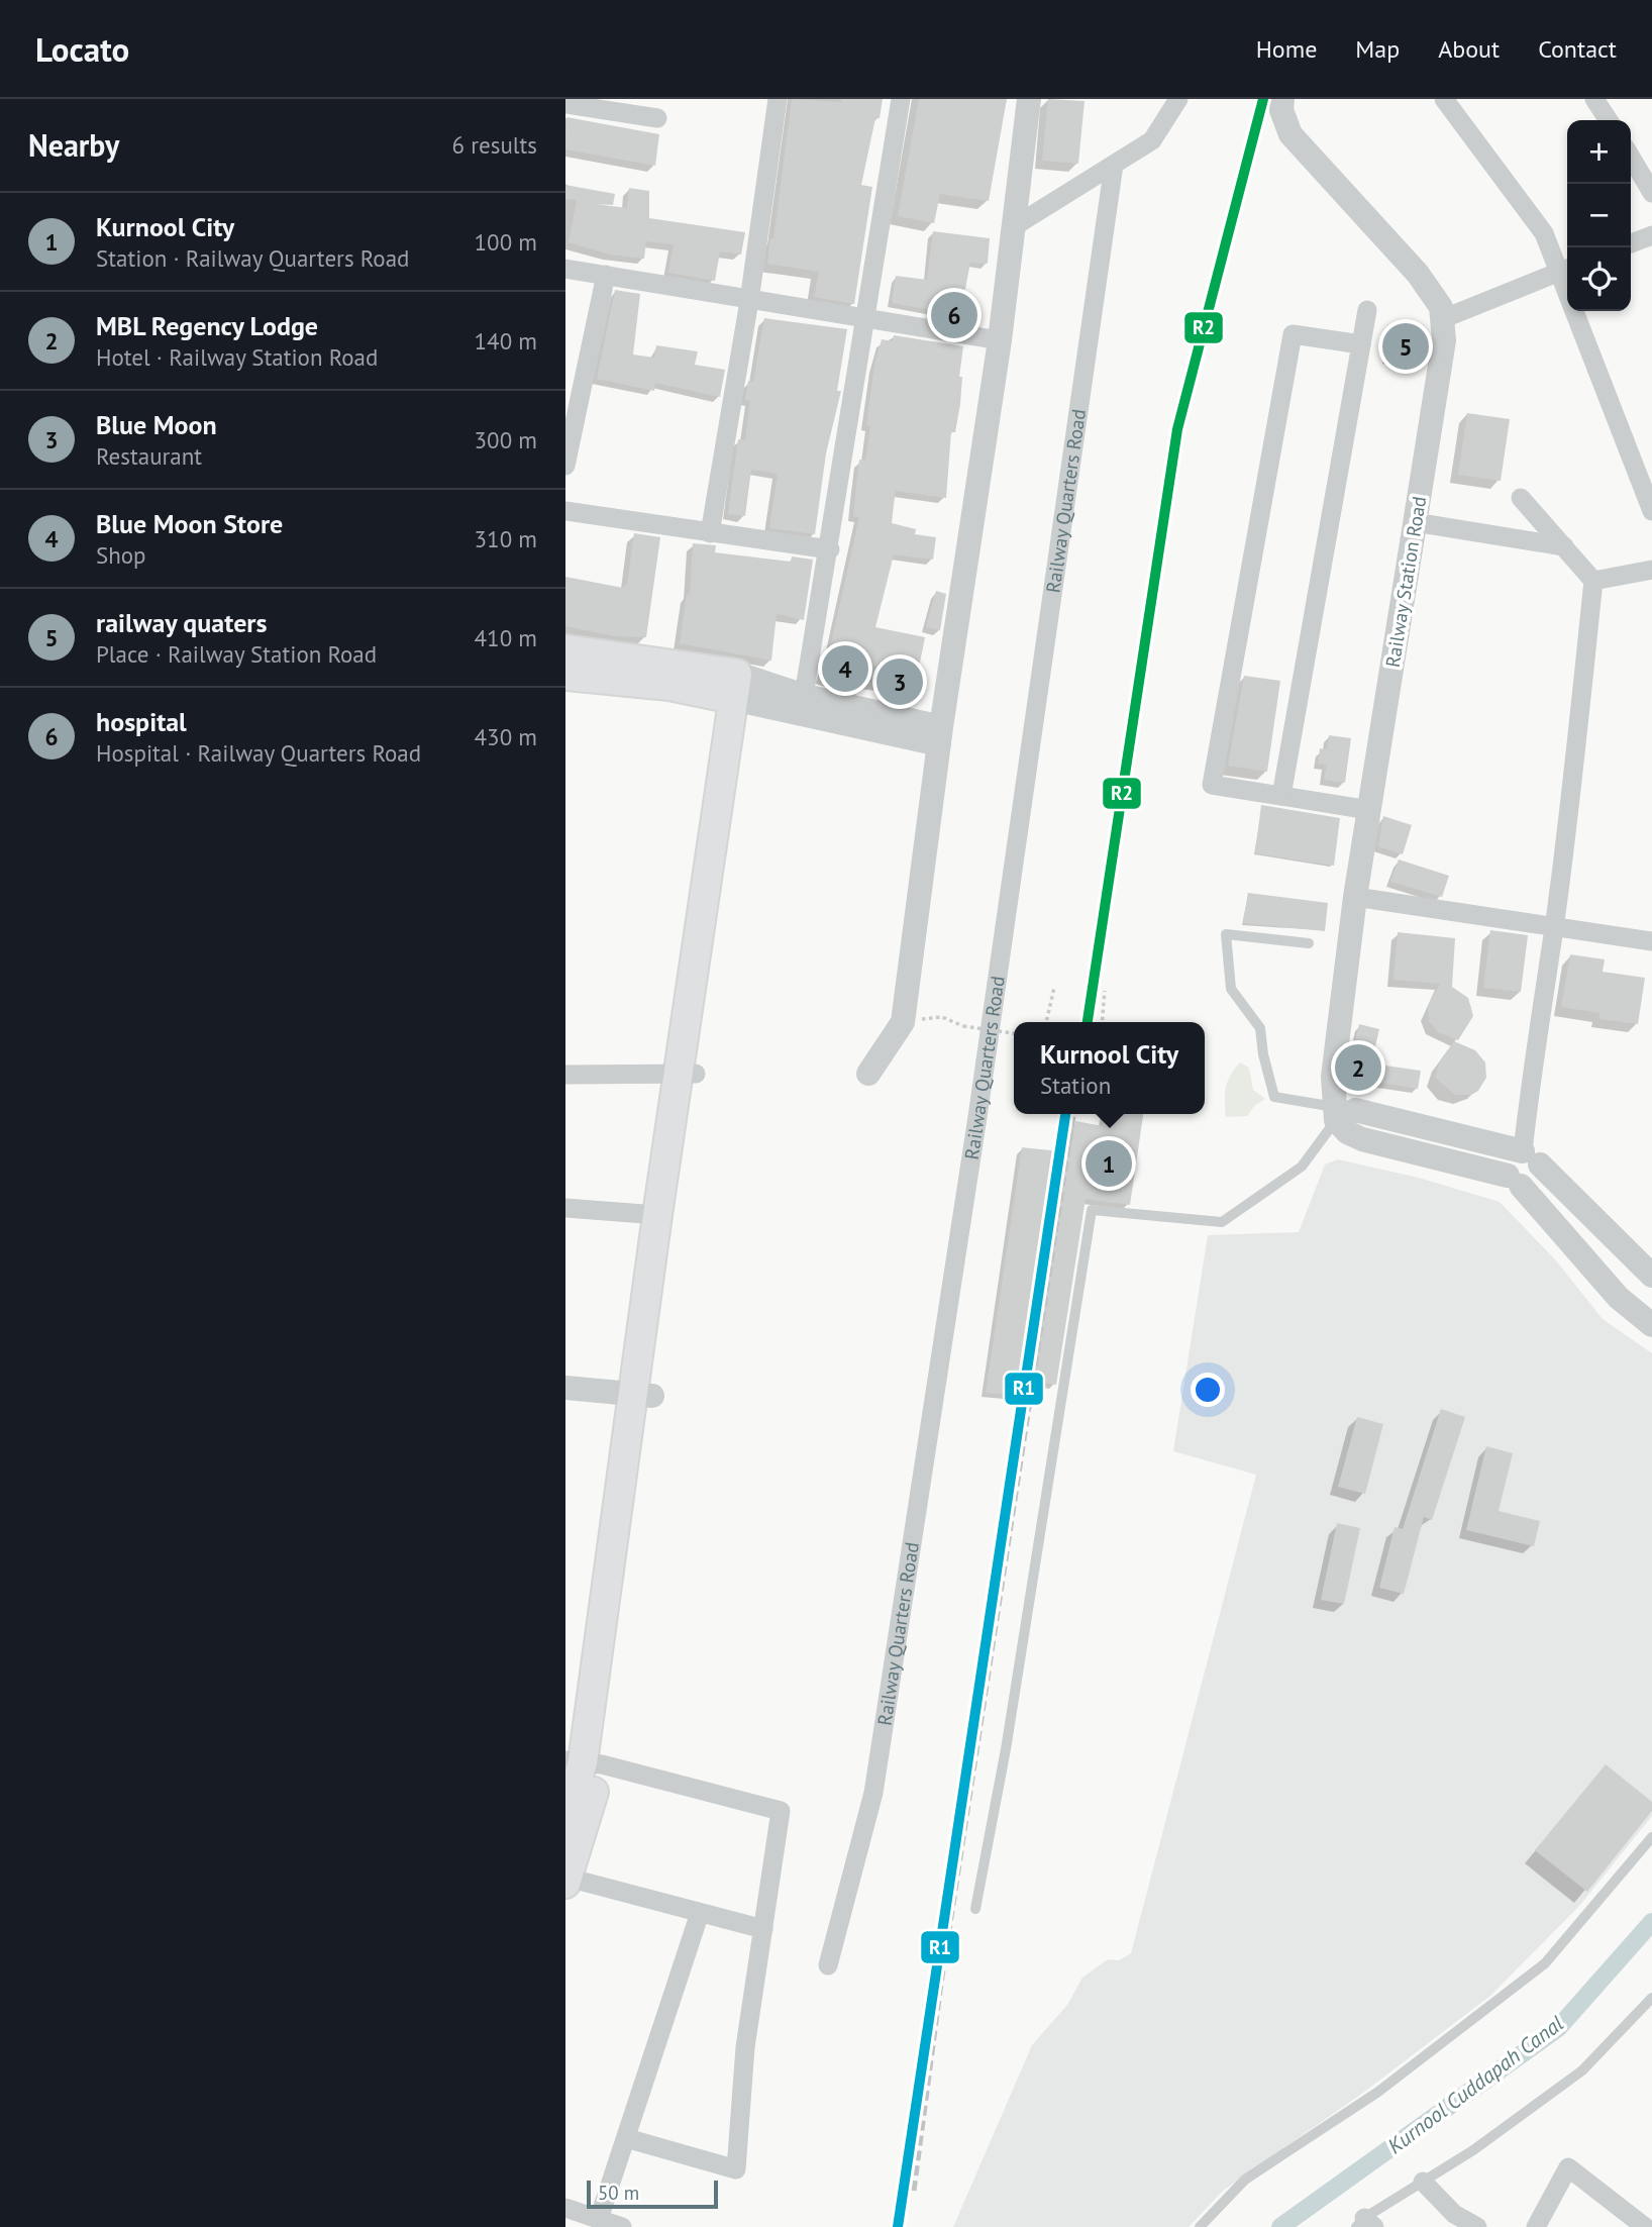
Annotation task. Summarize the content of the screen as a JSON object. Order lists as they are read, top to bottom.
{
  "streets": {
    "street": ["Railway Quarters Road", "Railway Station Road"]
  },
  "water": ["Kurnool Cuddapah Canal"],
  "lines": ["transit line R2", "transit line R1"],
  "scale_bar": "50 m",
  "page": {
    "header": "Locato",
    "nav": [
      "Home",
      "Map",
      "About",
      "Contact"
    ],
    "heading": ["Nearby", "6 results"],
    "map_buttons": ["+", "−"],
    "list": [
      {
        "mark": "1",
        "name": "Kurnool City",
        "note": "Station · Railway Quarters Road",
        "value": "100 m"
      },
      {
        "mark": "2",
        "name": "MBL Regency Lodge",
        "note": "Hotel · Railway Station Road",
        "value": "140 m"
      },
      {
        "mark": "3",
        "name": "Blue Moon",
        "note": "Restaurant",
        "value": "300 m"
      },
      {
        "mark": "4",
        "name": "Blue Moon Store",
        "note": "Shop",
        "value": "310 m"
      },
      {
        "mark": "5",
        "name": "railway quaters",
        "note": "Place · Railway Station Road",
        "value": "410 m"
      },
      {
        "mark": "6",
        "name": "hospital",
        "note": "Hospital · Railway Quarters Road",
        "value": "430 m"
      }
    ],
    "pins": [
      "6",
      "5",
      "4",
      "3",
      "2",
      "1"
    ],
    "popup": ["Kurnool City", "Station"],
    "scale": "50 m"
  }
}
